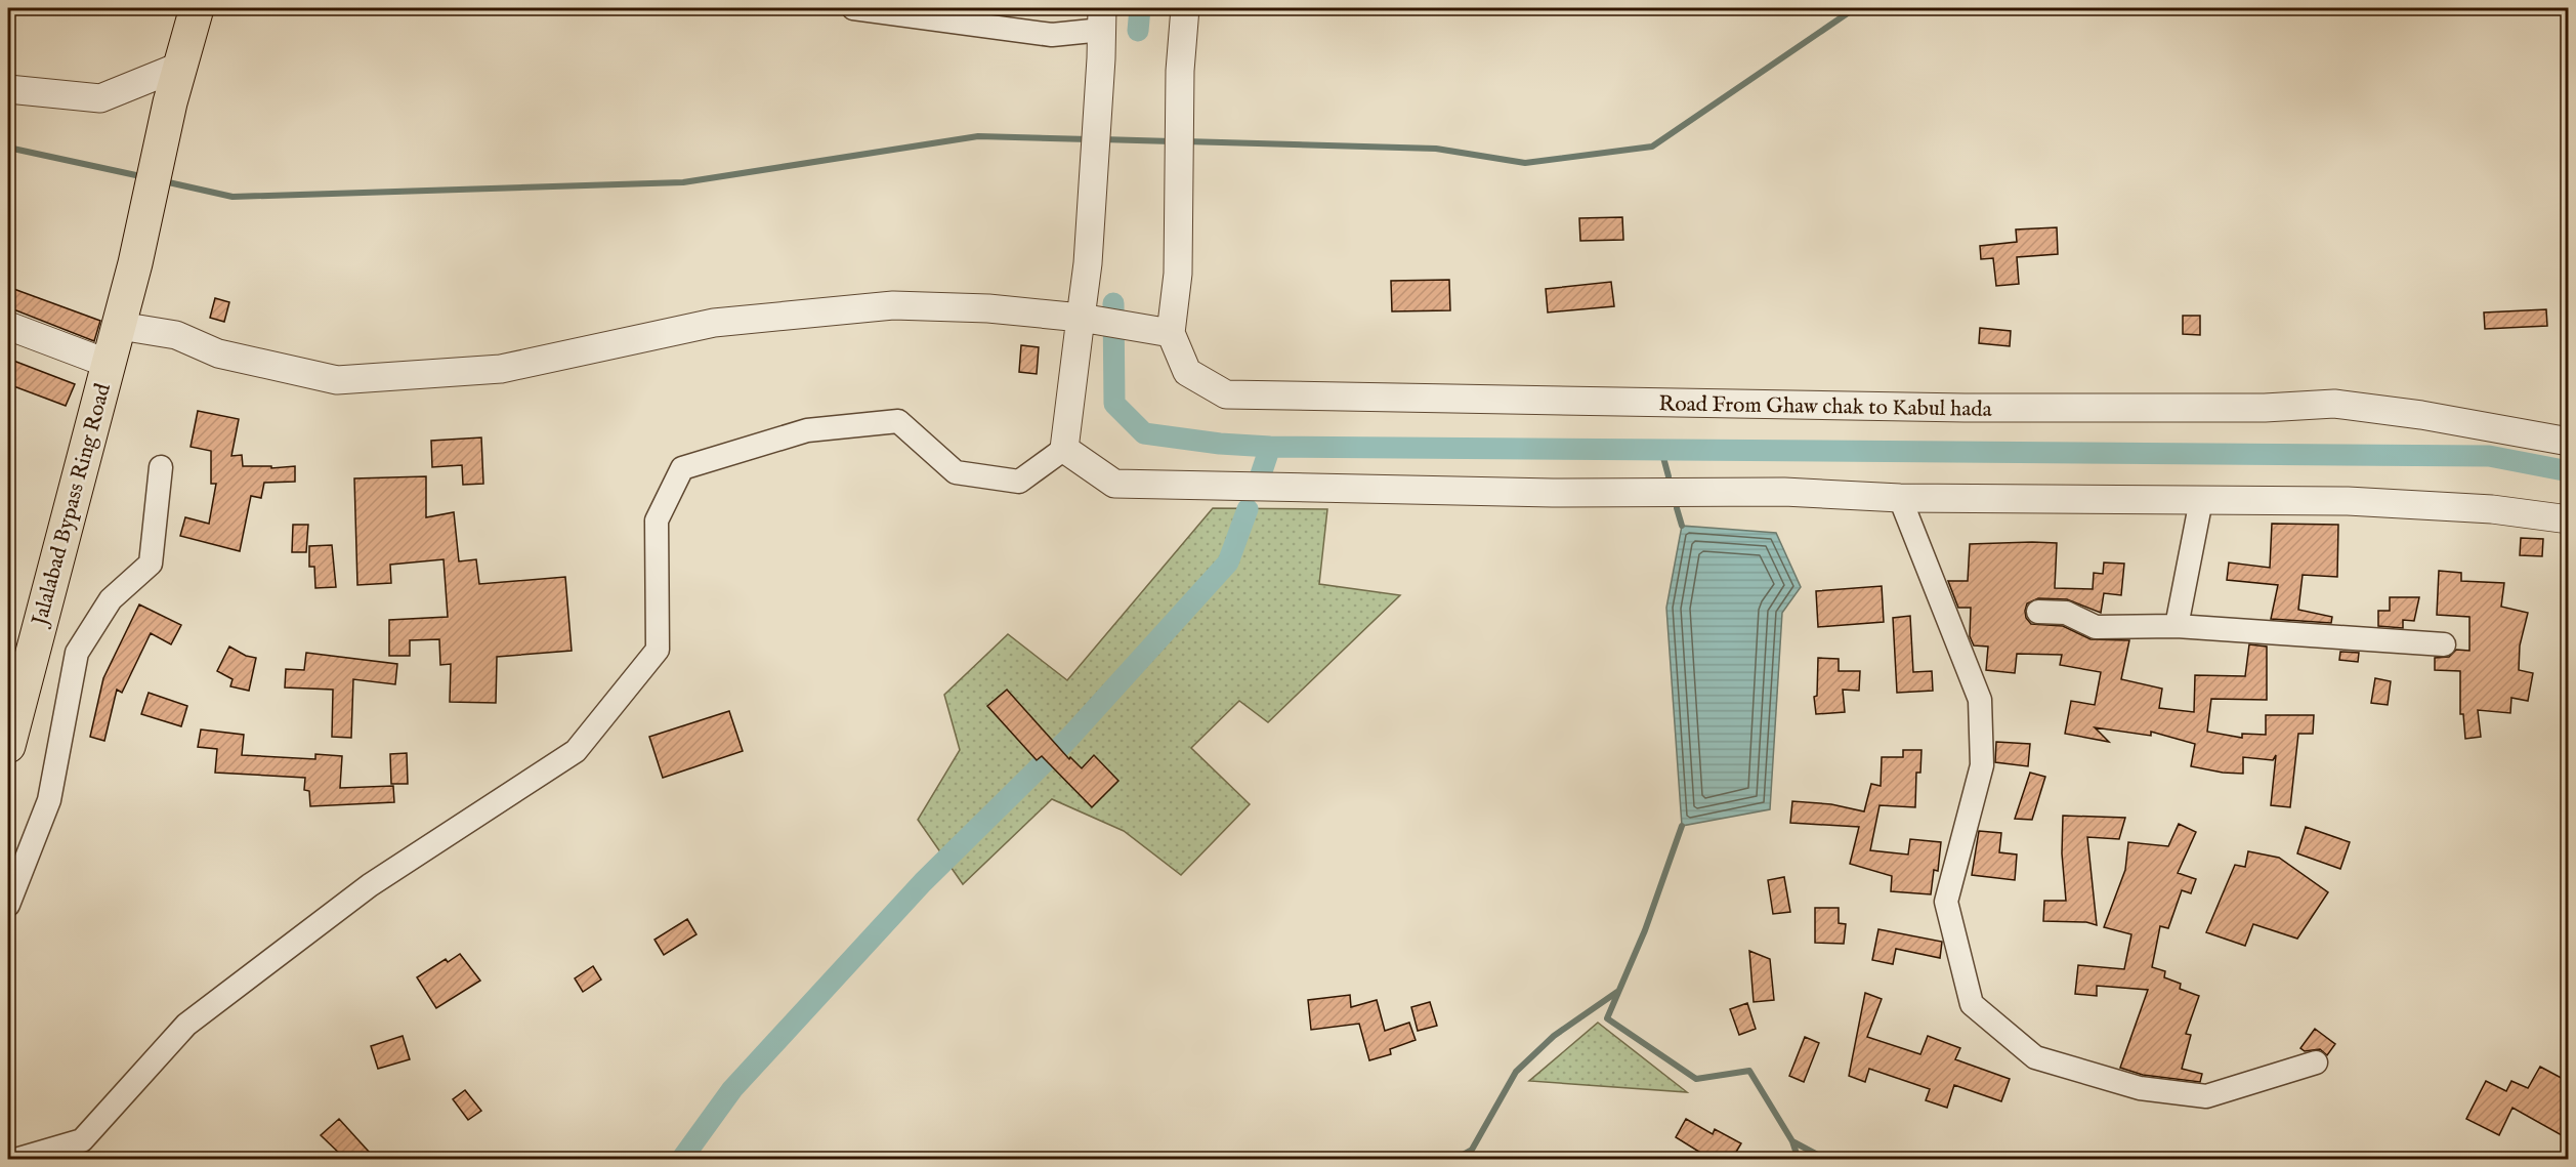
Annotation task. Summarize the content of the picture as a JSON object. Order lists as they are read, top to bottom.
{
  "streets": {
    "highway": ["Jalalabad Bypass Ring Road"],
    "street": ["Road From Ghaw chak to Kabul hada"]
  }
}
